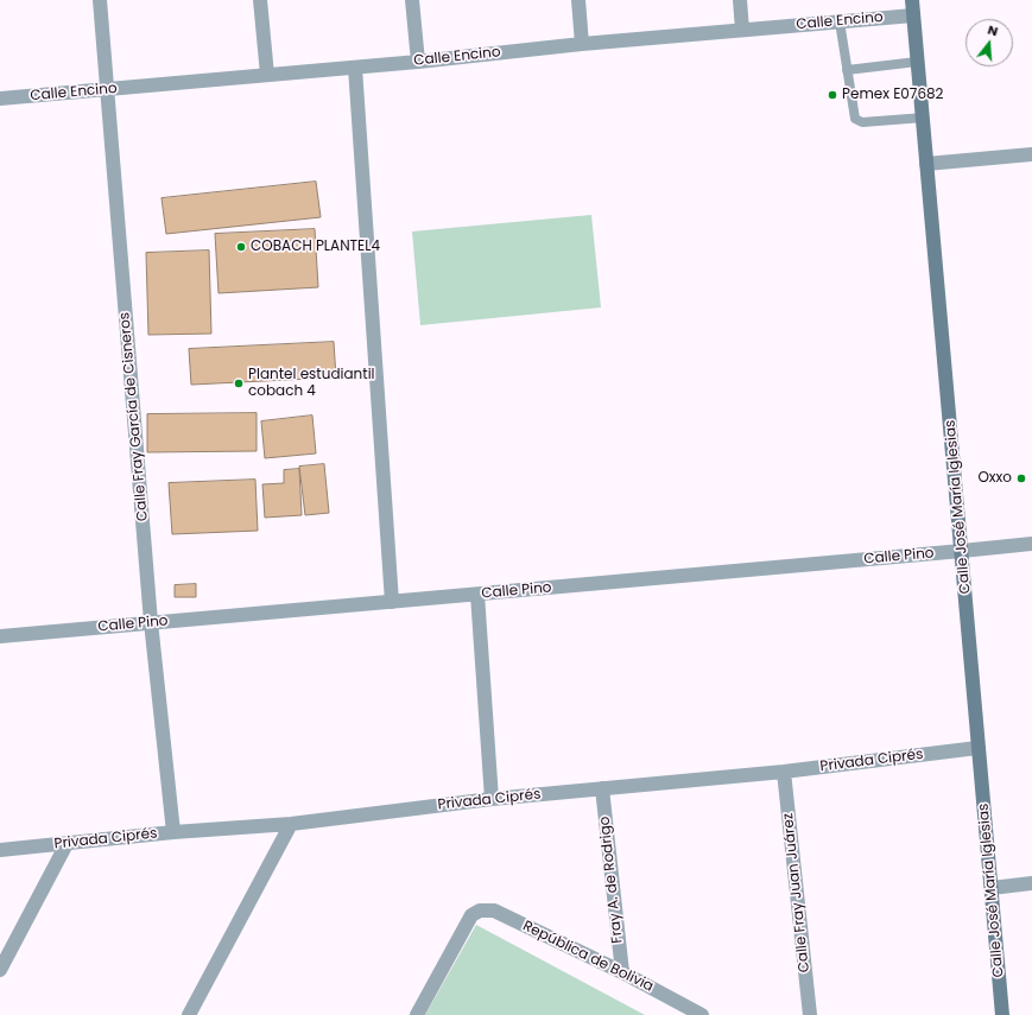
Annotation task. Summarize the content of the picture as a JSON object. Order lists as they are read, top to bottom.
{
  "streets": {
    "main road": ["Calle José María Iglesias"],
    "street": [
      "Calle Encino",
      "Calle Fray García de Cisneros",
      "Calle Pino",
      "Privada Ciprés",
      "Fray A. de Rodrigo",
      "Calle Fray Juan Juárez",
      "República de Bolivia"
    ]
  },
  "crossings": [
    ["Calle Encino", "Calle Fray García de Cisneros"],
    ["Calle Encino", "Calle José María Iglesias"],
    ["Calle Fray García de Cisneros", "Calle Pino"],
    ["Calle Fray García de Cisneros", "Privada Ciprés"],
    ["Calle José María Iglesias", "Calle Pino"],
    ["Calle José María Iglesias", "Privada Ciprés"],
    ["Privada Ciprés", "Fray A. de Rodrigo"],
    ["Privada Ciprés", "Calle Fray Juan Juárez"],
    ["Fray A. de Rodrigo", "República de Bolivia"]
  ],
  "places": [
    "Pemex E07682",
    "COBACH PLANTEL4",
    "Plantel estudiantil cobach 4",
    "Oxxo"
  ],
  "north": "top"
}
